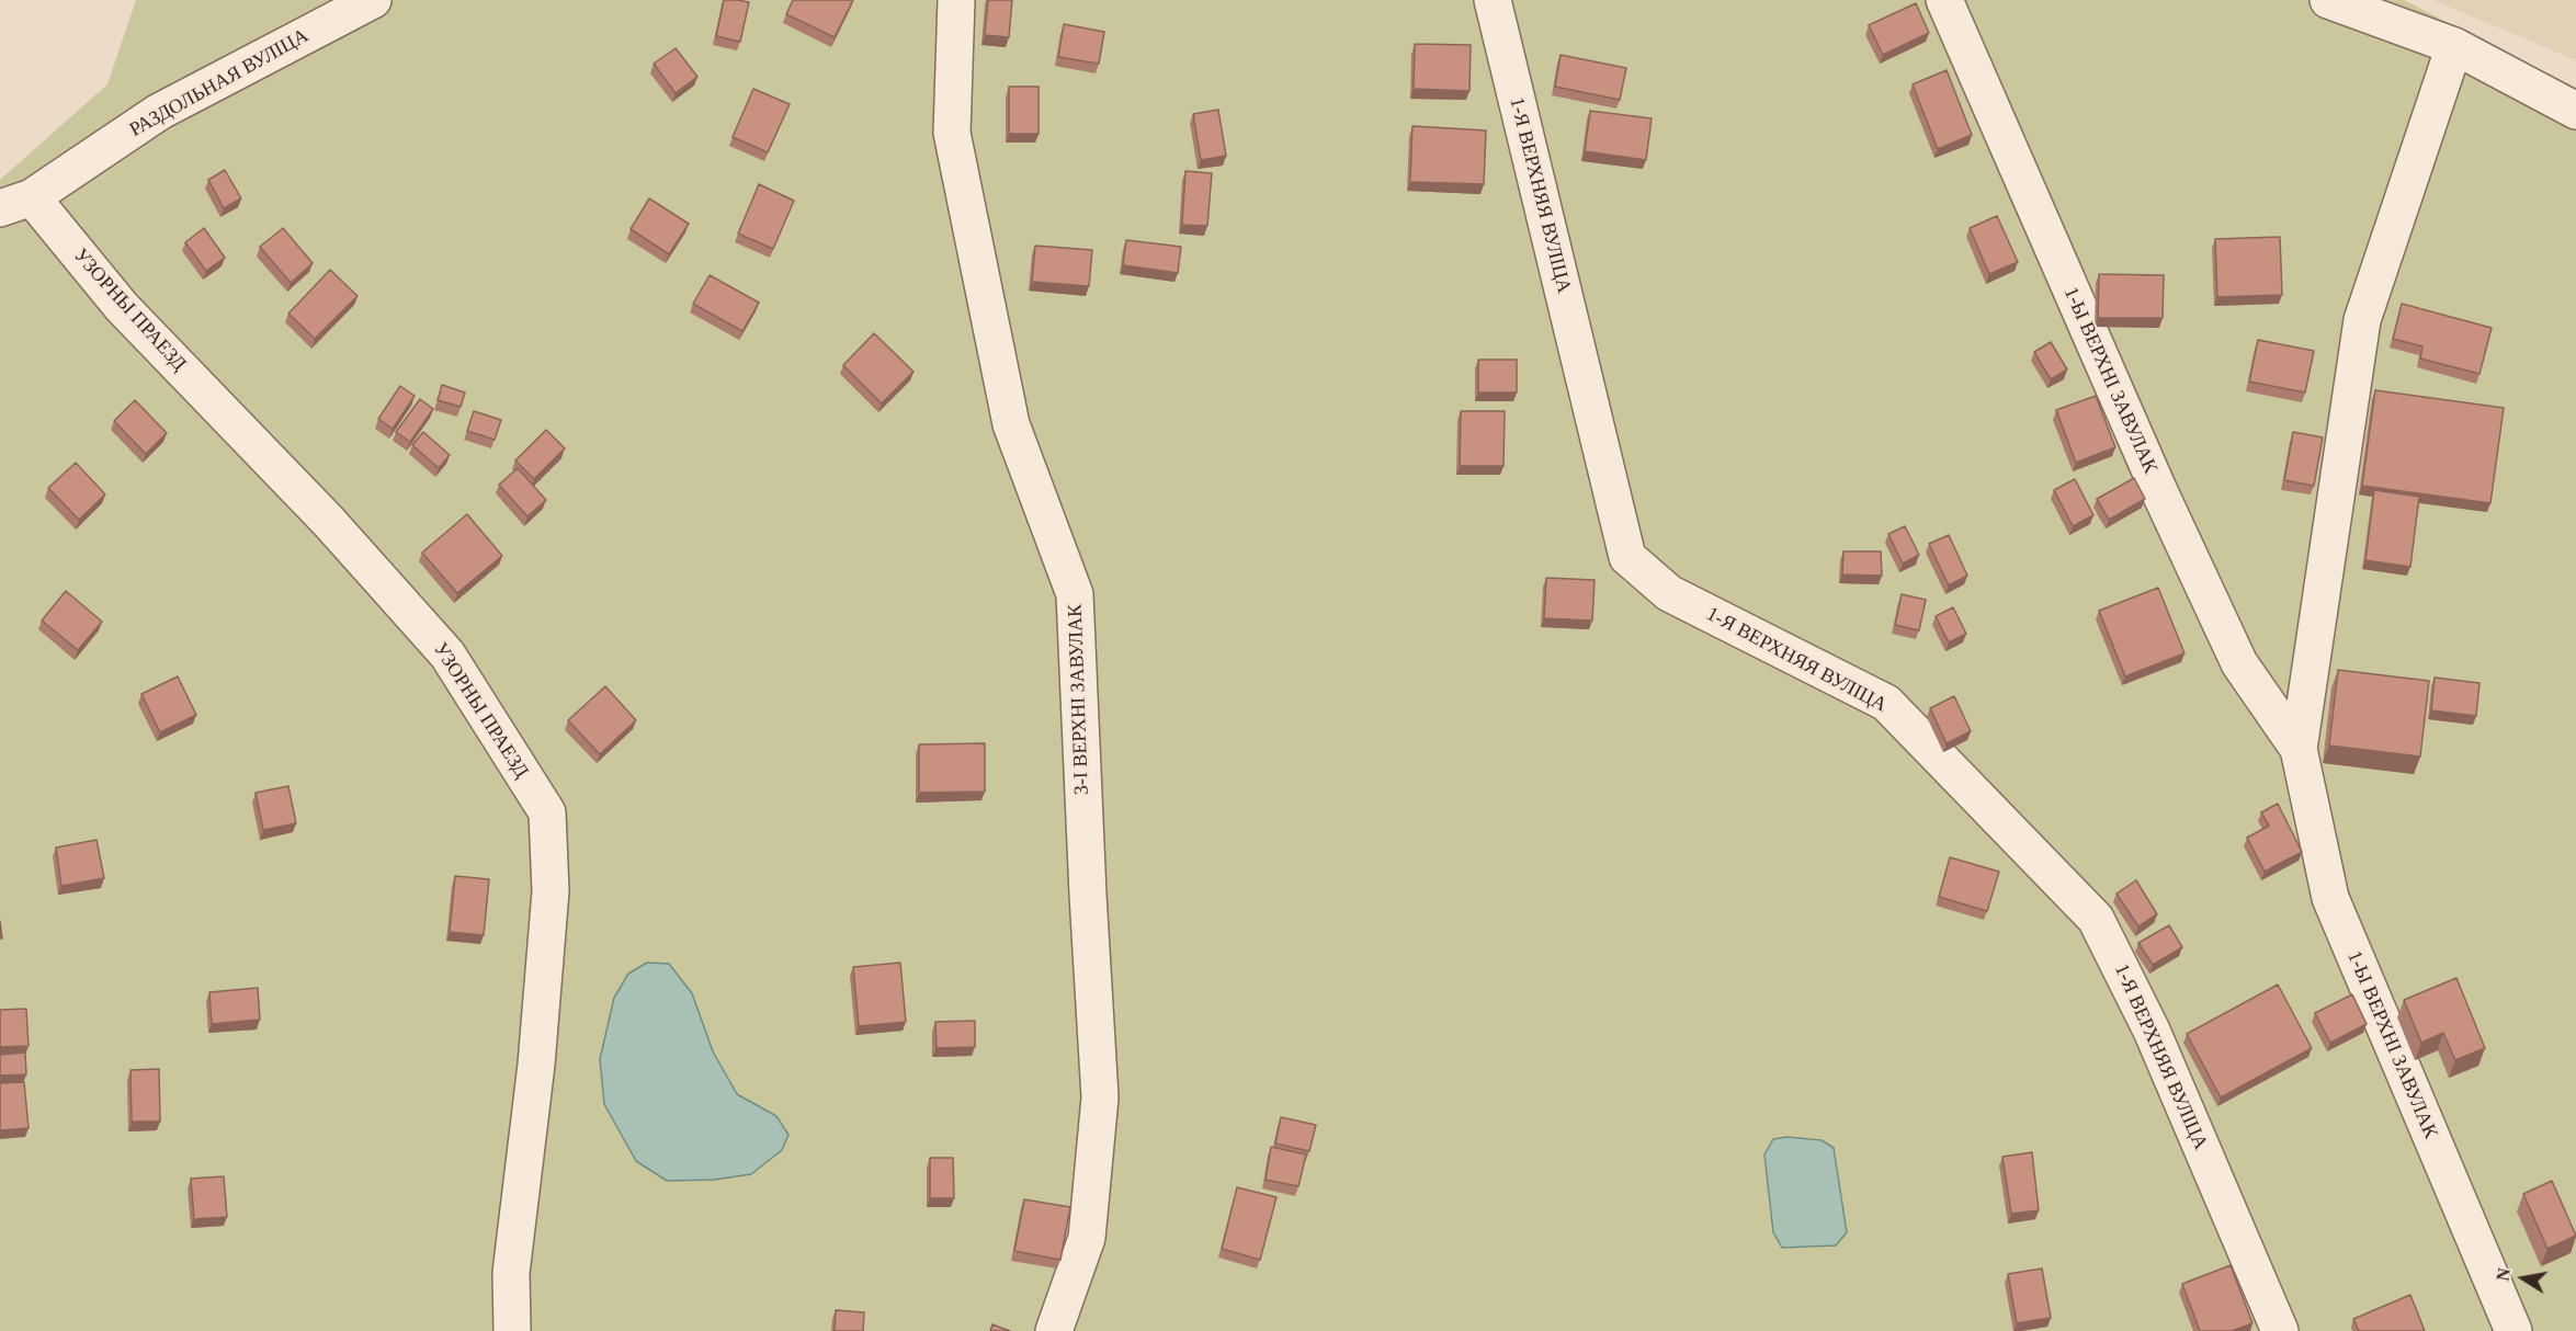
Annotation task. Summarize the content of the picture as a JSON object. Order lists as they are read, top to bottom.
{
  "streets": {
    "street": [
      "РАЗДОЛЬНАЯ ВУЛІЦА",
      "1-Я ВЕРХНЯЯ ВУЛІЦА",
      "УЗОРНЫ ПРАЕЗД",
      "1-Ы ВЕРХНІ ЗАВУЛАК",
      "3-І ВЕРХНІ ЗАВУЛАК"
    ]
  },
  "crossings": [
    ["РАЗДОЛЬНАЯ ВУЛІЦА", "УЗОРНЫ ПРАЕЗД"]
  ],
  "north": "left"
}
